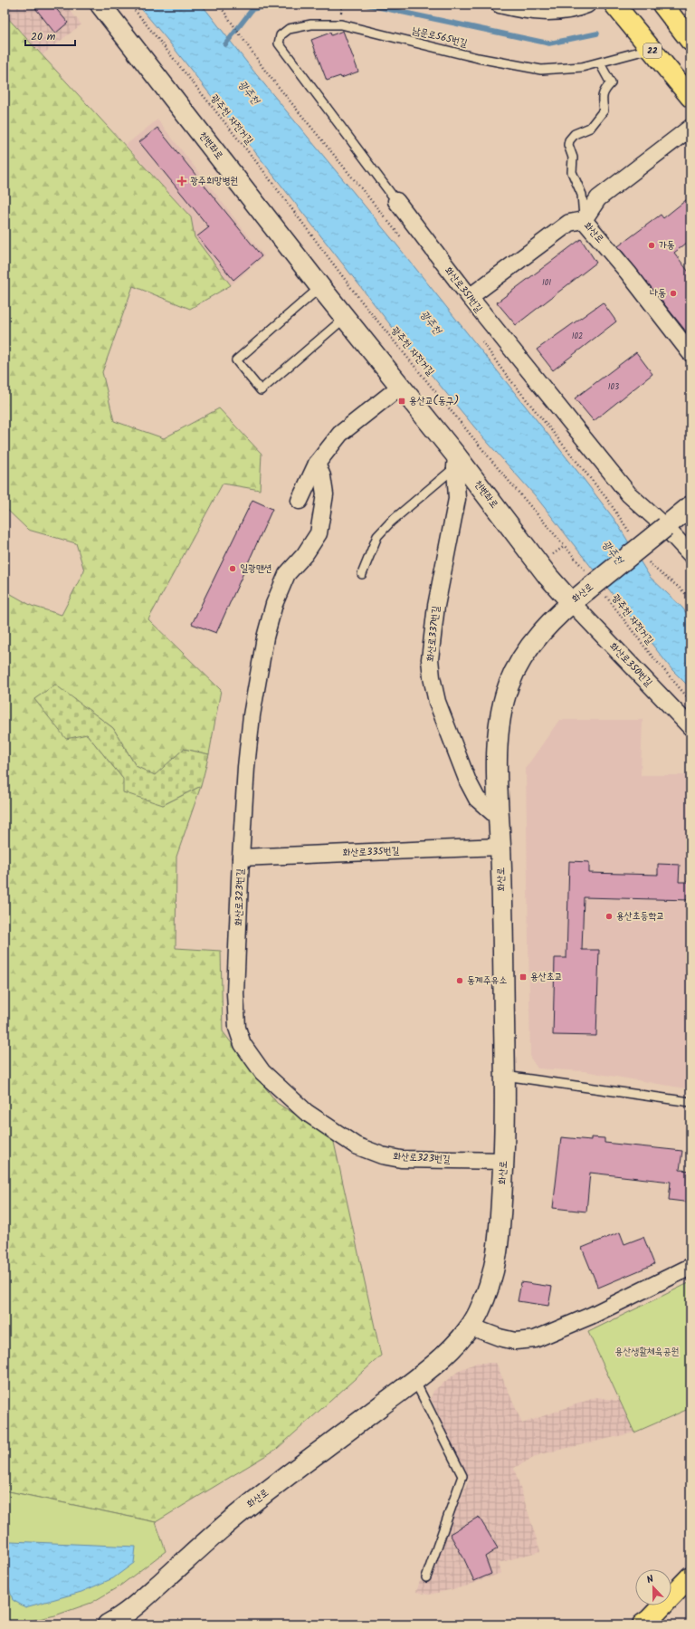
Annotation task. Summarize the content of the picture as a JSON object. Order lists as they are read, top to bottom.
{
  "streets": {
    "main road": ["22", "천변좌로", "화산로"],
    "street": [
      "화산로351번길",
      "화산로337번길",
      "화산로350번길",
      "화산로335번길",
      "화산로323번길"
    ],
    "lane": ["남문로565번길"],
    "path": ["광주천 자전거길"]
  },
  "crossings": [
    ["남문로565번길", "22"],
    ["남문로565번길", "화산로351번길"],
    ["광주천 자전거길", "화산로"],
    ["천변좌로", "화산로"],
    ["천변좌로", "화산로337번길"],
    ["천변좌로", "화산로350번길"],
    ["화산로", "화산로351번길"],
    ["화산로", "화산로337번길"],
    ["화산로", "화산로350번길"],
    ["화산로", "화산로335번길"],
    ["화산로", "화산로323번길"],
    ["화산로335번길", "화산로323번길"]
  ],
  "water": ["광주천"],
  "parks": ["용산생활체육공원"],
  "places": {
    "health": ["광주희망병원"],
    "other": [
      "가동",
      "나동",
      "일광맨션",
      "용산초등학교",
      "동계주유소"
    ],
    "transit": ["용산교(동구)", "용산초교"]
  },
  "house_numbers": ["101", "102", "103"],
  "scale_bar": "20 m",
  "north": "top"
}
